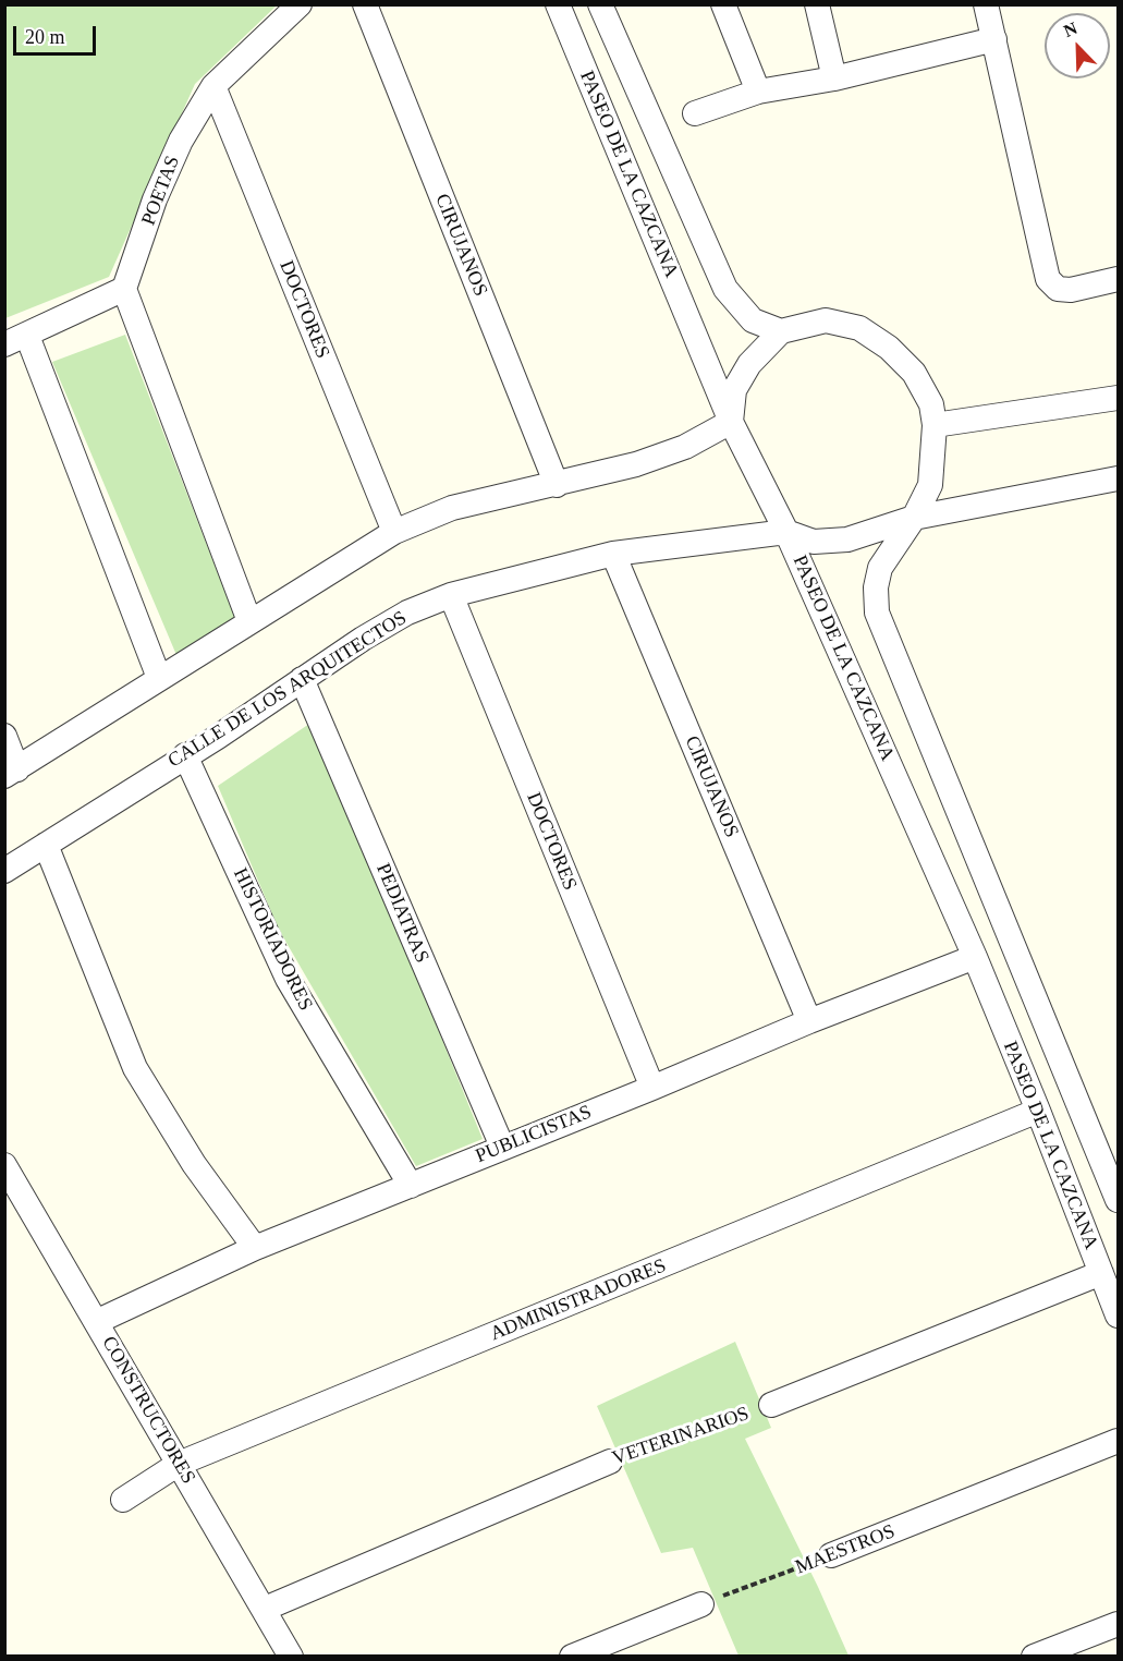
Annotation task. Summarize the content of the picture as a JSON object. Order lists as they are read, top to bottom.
{
  "streets": {
    "street": [
      "PASEO DE LA CAZCANA",
      "POETAS",
      "CIRUJANOS",
      "DOCTORES",
      "CALLE DE LOS ARQUITECTOS",
      "PEDIATRAS",
      "HISTORIADORES",
      "PUBLICISTAS",
      "ADMINISTRADORES",
      "CONSTRUCTORES",
      "VETERINARIOS",
      "MAESTROS"
    ]
  },
  "crossings": [
    ["PASEO DE LA CAZCANA", "CALLE DE LOS ARQUITECTOS"],
    ["PASEO DE LA CAZCANA", "PUBLICISTAS"],
    ["PASEO DE LA CAZCANA", "ADMINISTRADORES"],
    ["PASEO DE LA CAZCANA", "VETERINARIOS"],
    ["POETAS", "DOCTORES"],
    ["CIRUJANOS", "CALLE DE LOS ARQUITECTOS"],
    ["CIRUJANOS", "PUBLICISTAS"],
    ["DOCTORES", "CALLE DE LOS ARQUITECTOS"],
    ["DOCTORES", "PUBLICISTAS"],
    ["CALLE DE LOS ARQUITECTOS", "PEDIATRAS"],
    ["CALLE DE LOS ARQUITECTOS", "HISTORIADORES"],
    ["PEDIATRAS", "PUBLICISTAS"],
    ["HISTORIADORES", "PUBLICISTAS"],
    ["PUBLICISTAS", "CONSTRUCTORES"],
    ["ADMINISTRADORES", "CONSTRUCTORES"],
    ["CONSTRUCTORES", "VETERINARIOS"]
  ],
  "scale_bar": "20 m",
  "north": "top left"
}
